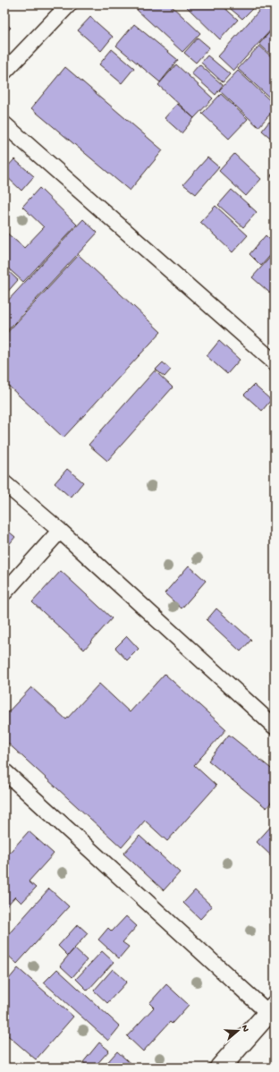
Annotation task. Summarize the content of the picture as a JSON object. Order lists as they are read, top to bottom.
{
  "north": "right"
}
